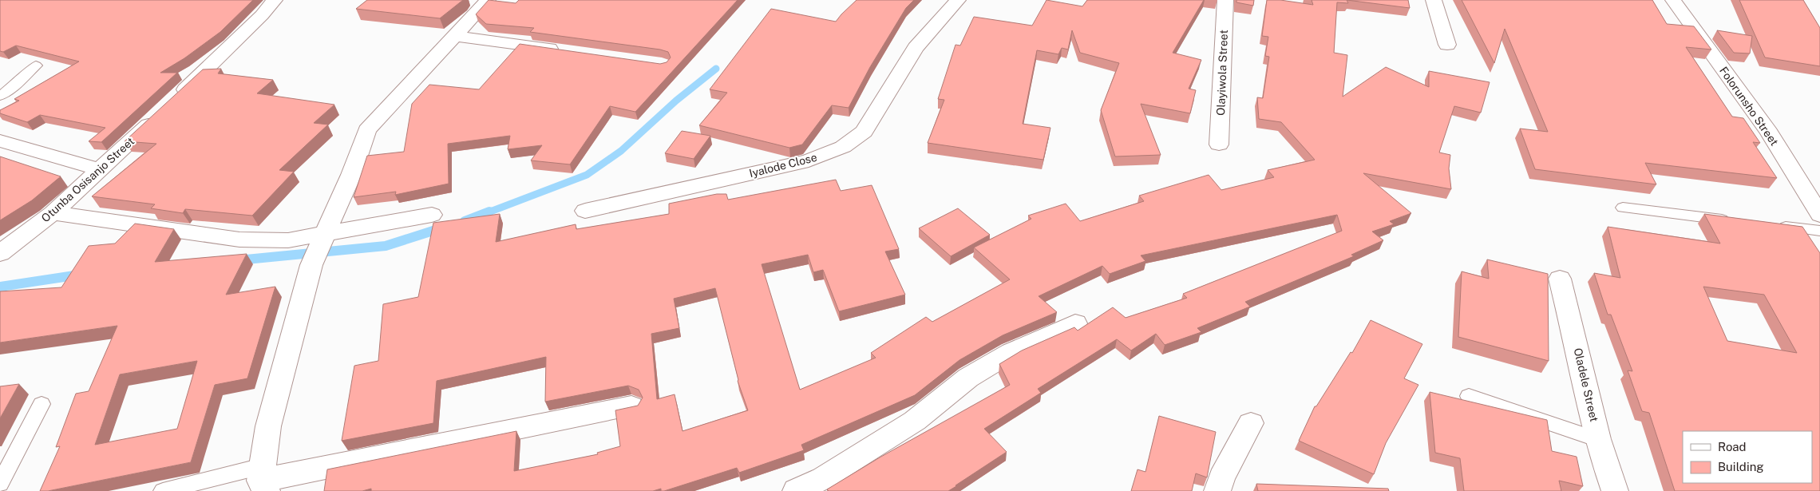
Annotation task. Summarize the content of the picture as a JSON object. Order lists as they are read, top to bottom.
{
  "streets": {
    "street": [
      "Olayiwola Street",
      "Folorunsho Street",
      "Iyalode Close",
      "Otunba Osisanjo Street",
      "Oladele Street"
    ]
  },
  "legend": ["Road", "Building"]
}
